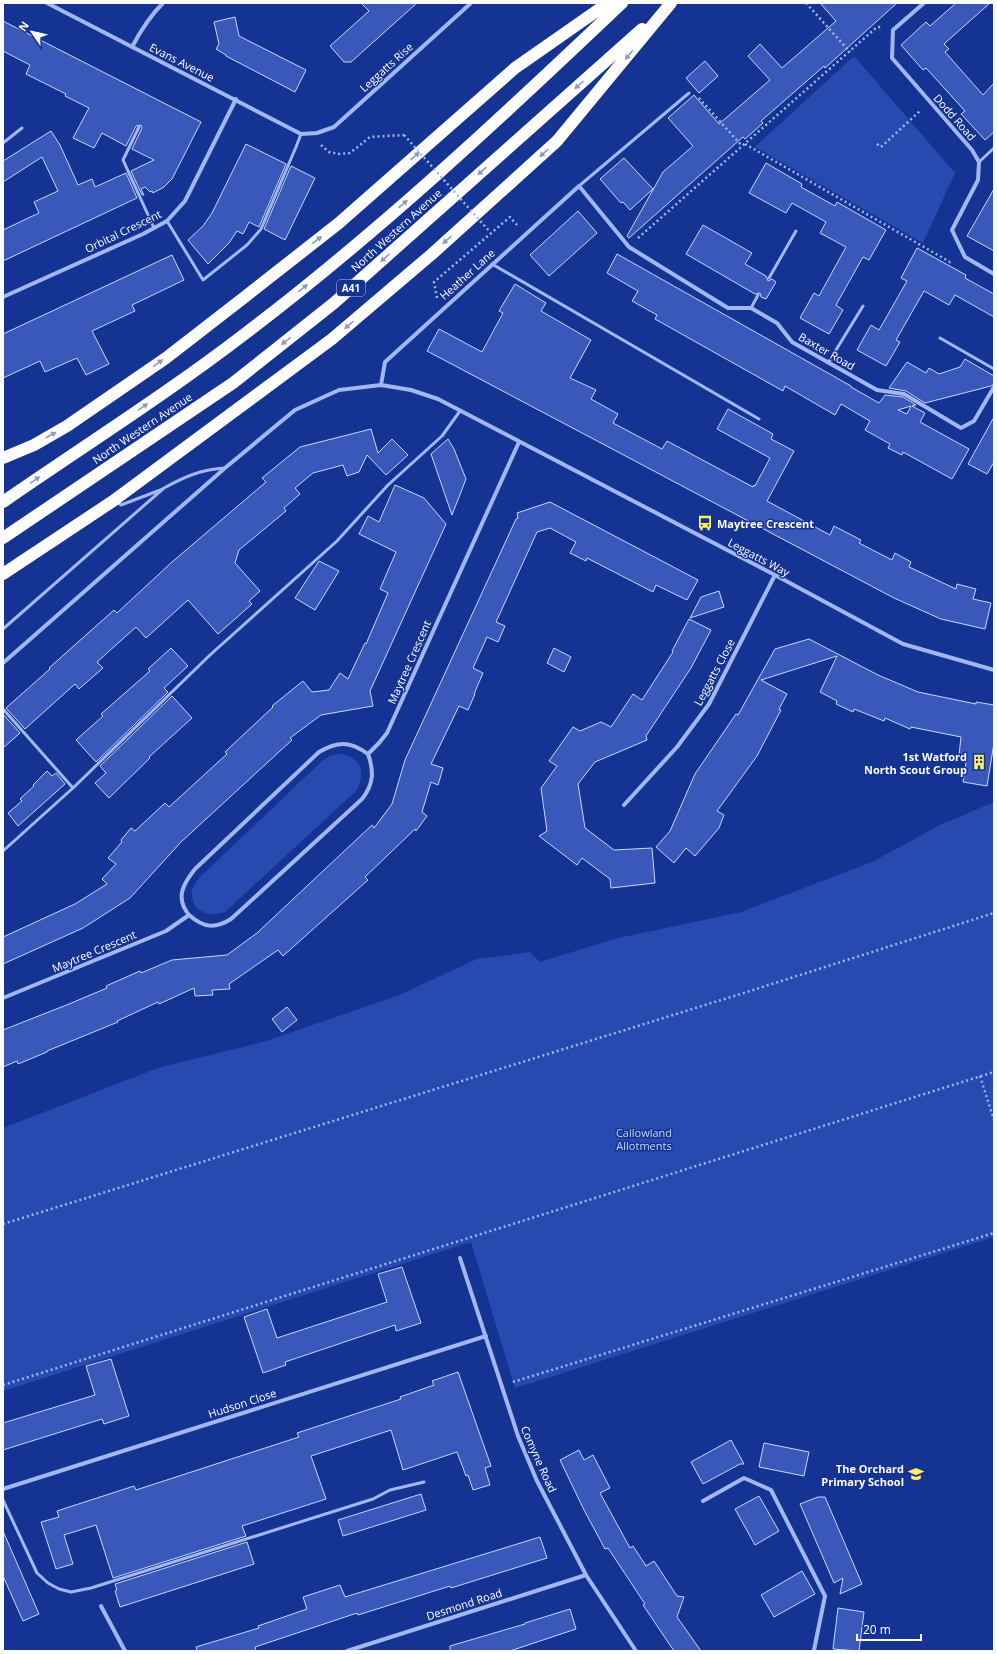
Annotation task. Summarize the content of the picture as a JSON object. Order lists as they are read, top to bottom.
{
  "streets": {
    "highway": ["North Western Avenue", "A41"],
    "street": [
      "Evans Avenue",
      "Leggatts Rise",
      "Dodd Road",
      "Orbital Crescent",
      "Heather Lane",
      "Baxter Road",
      "Leggatts Way",
      "Maytree Crescent",
      "Leggatts Close",
      "Hudson Close",
      "Comyne Road",
      "Desmond Road"
    ]
  },
  "crossings": [
    ["Evans Avenue", "Leggatts Rise"],
    ["Evans Avenue", "Orbital Crescent"],
    ["Heather Lane", "Baxter Road"],
    ["Heather Lane", "Leggatts Way"],
    ["Leggatts Way", "Maytree Crescent"],
    ["Leggatts Way", "Leggatts Close"],
    ["Hudson Close", "Comyne Road"],
    ["Comyne Road", "Desmond Road"]
  ],
  "parks": ["Callowland Allotments"],
  "places": {
    "bus stop": ["Maytree Crescent"],
    "building": ["1st Watford North Scout Group"],
    "school or university": ["The Orchard Primary School"]
  },
  "scale_bar": "20 m",
  "north": "top left"
}
